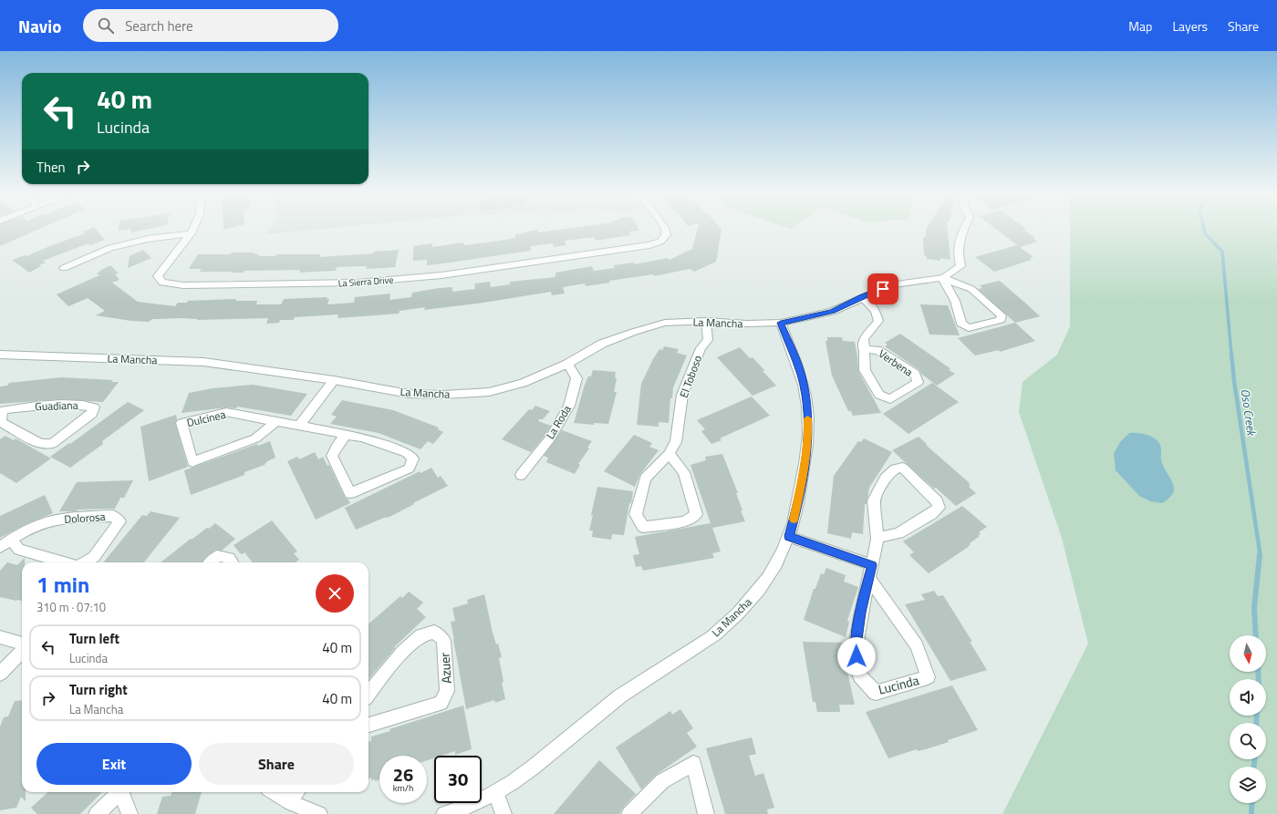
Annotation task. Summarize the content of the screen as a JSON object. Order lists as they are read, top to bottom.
{
  "streets": {
    "street": [
      "La Sierra Drive",
      "La Mancha",
      "Verbena",
      "El Toboso",
      "Guadiana",
      "Dulcinea",
      "La Roda",
      "Dolorosa",
      "Azuer",
      "Lucinda"
    ]
  },
  "crossings": [
    ["La Mancha", "El Toboso"],
    ["La Mancha", "La Roda"]
  ],
  "water": ["Oso Creek"],
  "north": "bottom",
  "page": {
    "header": "Navio",
    "search": "Search here",
    "nav": ["Map", "Layers", "Share"],
    "turn": ["40 m", "Lucinda"],
    "then": "Then",
    "heading": ["1 min", "310 m · 07:10"],
    "list": [
      {
        "name": "Turn left",
        "note": "Lucinda",
        "value": "40 m"
      },
      {
        "name": "Turn right",
        "note": "La Mancha",
        "value": "40 m"
      }
    ],
    "buttons": ["Exit", "Share"],
    "speed": "26 km/h",
    "limit": "30"
  }
}
